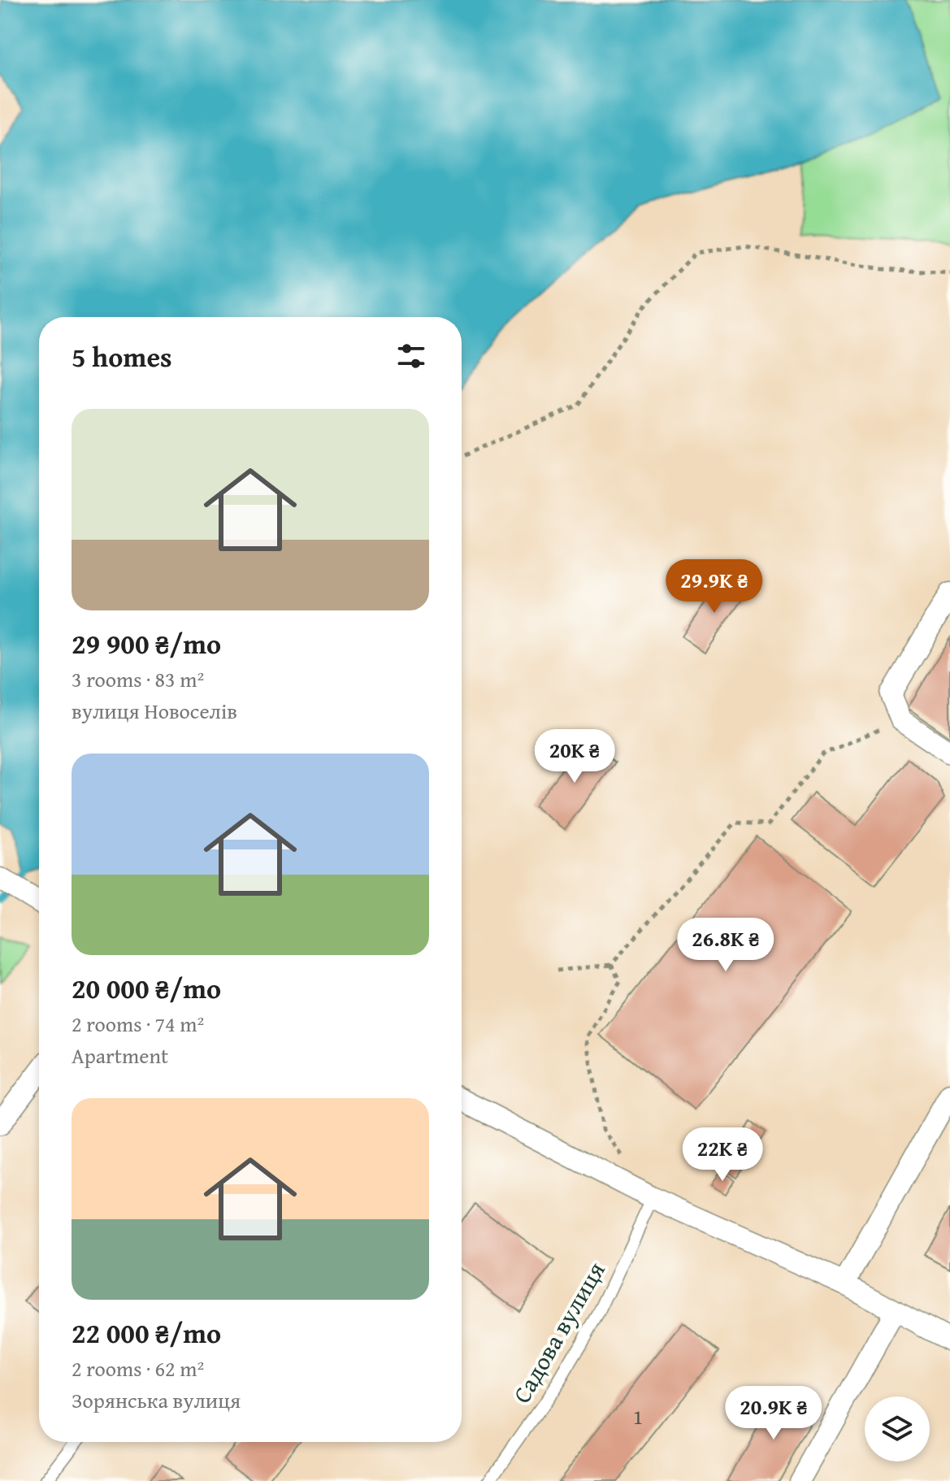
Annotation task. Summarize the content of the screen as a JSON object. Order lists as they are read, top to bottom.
{
  "streets": {
    "lane": ["Садова вулиця"]
  },
  "house_numbers": ["1"],
  "page": {
    "heading": "5 homes",
    "list": [
      {
        "name": "29 900 ₴/mo",
        "note": "3 rooms · 83 m² · вулиця Новоселів"
      },
      {
        "name": "20 000 ₴/mo",
        "note": "2 rooms · 74 m² · Apartment"
      },
      {
        "name": "22 000 ₴/mo",
        "note": "2 rooms · 62 m² · Зорянська вулиця"
      }
    ],
    "price": [
      "29.9K ₴",
      "20K ₴",
      "26.8K ₴",
      "22K ₴",
      "20.9K ₴"
    ]
  }
}
